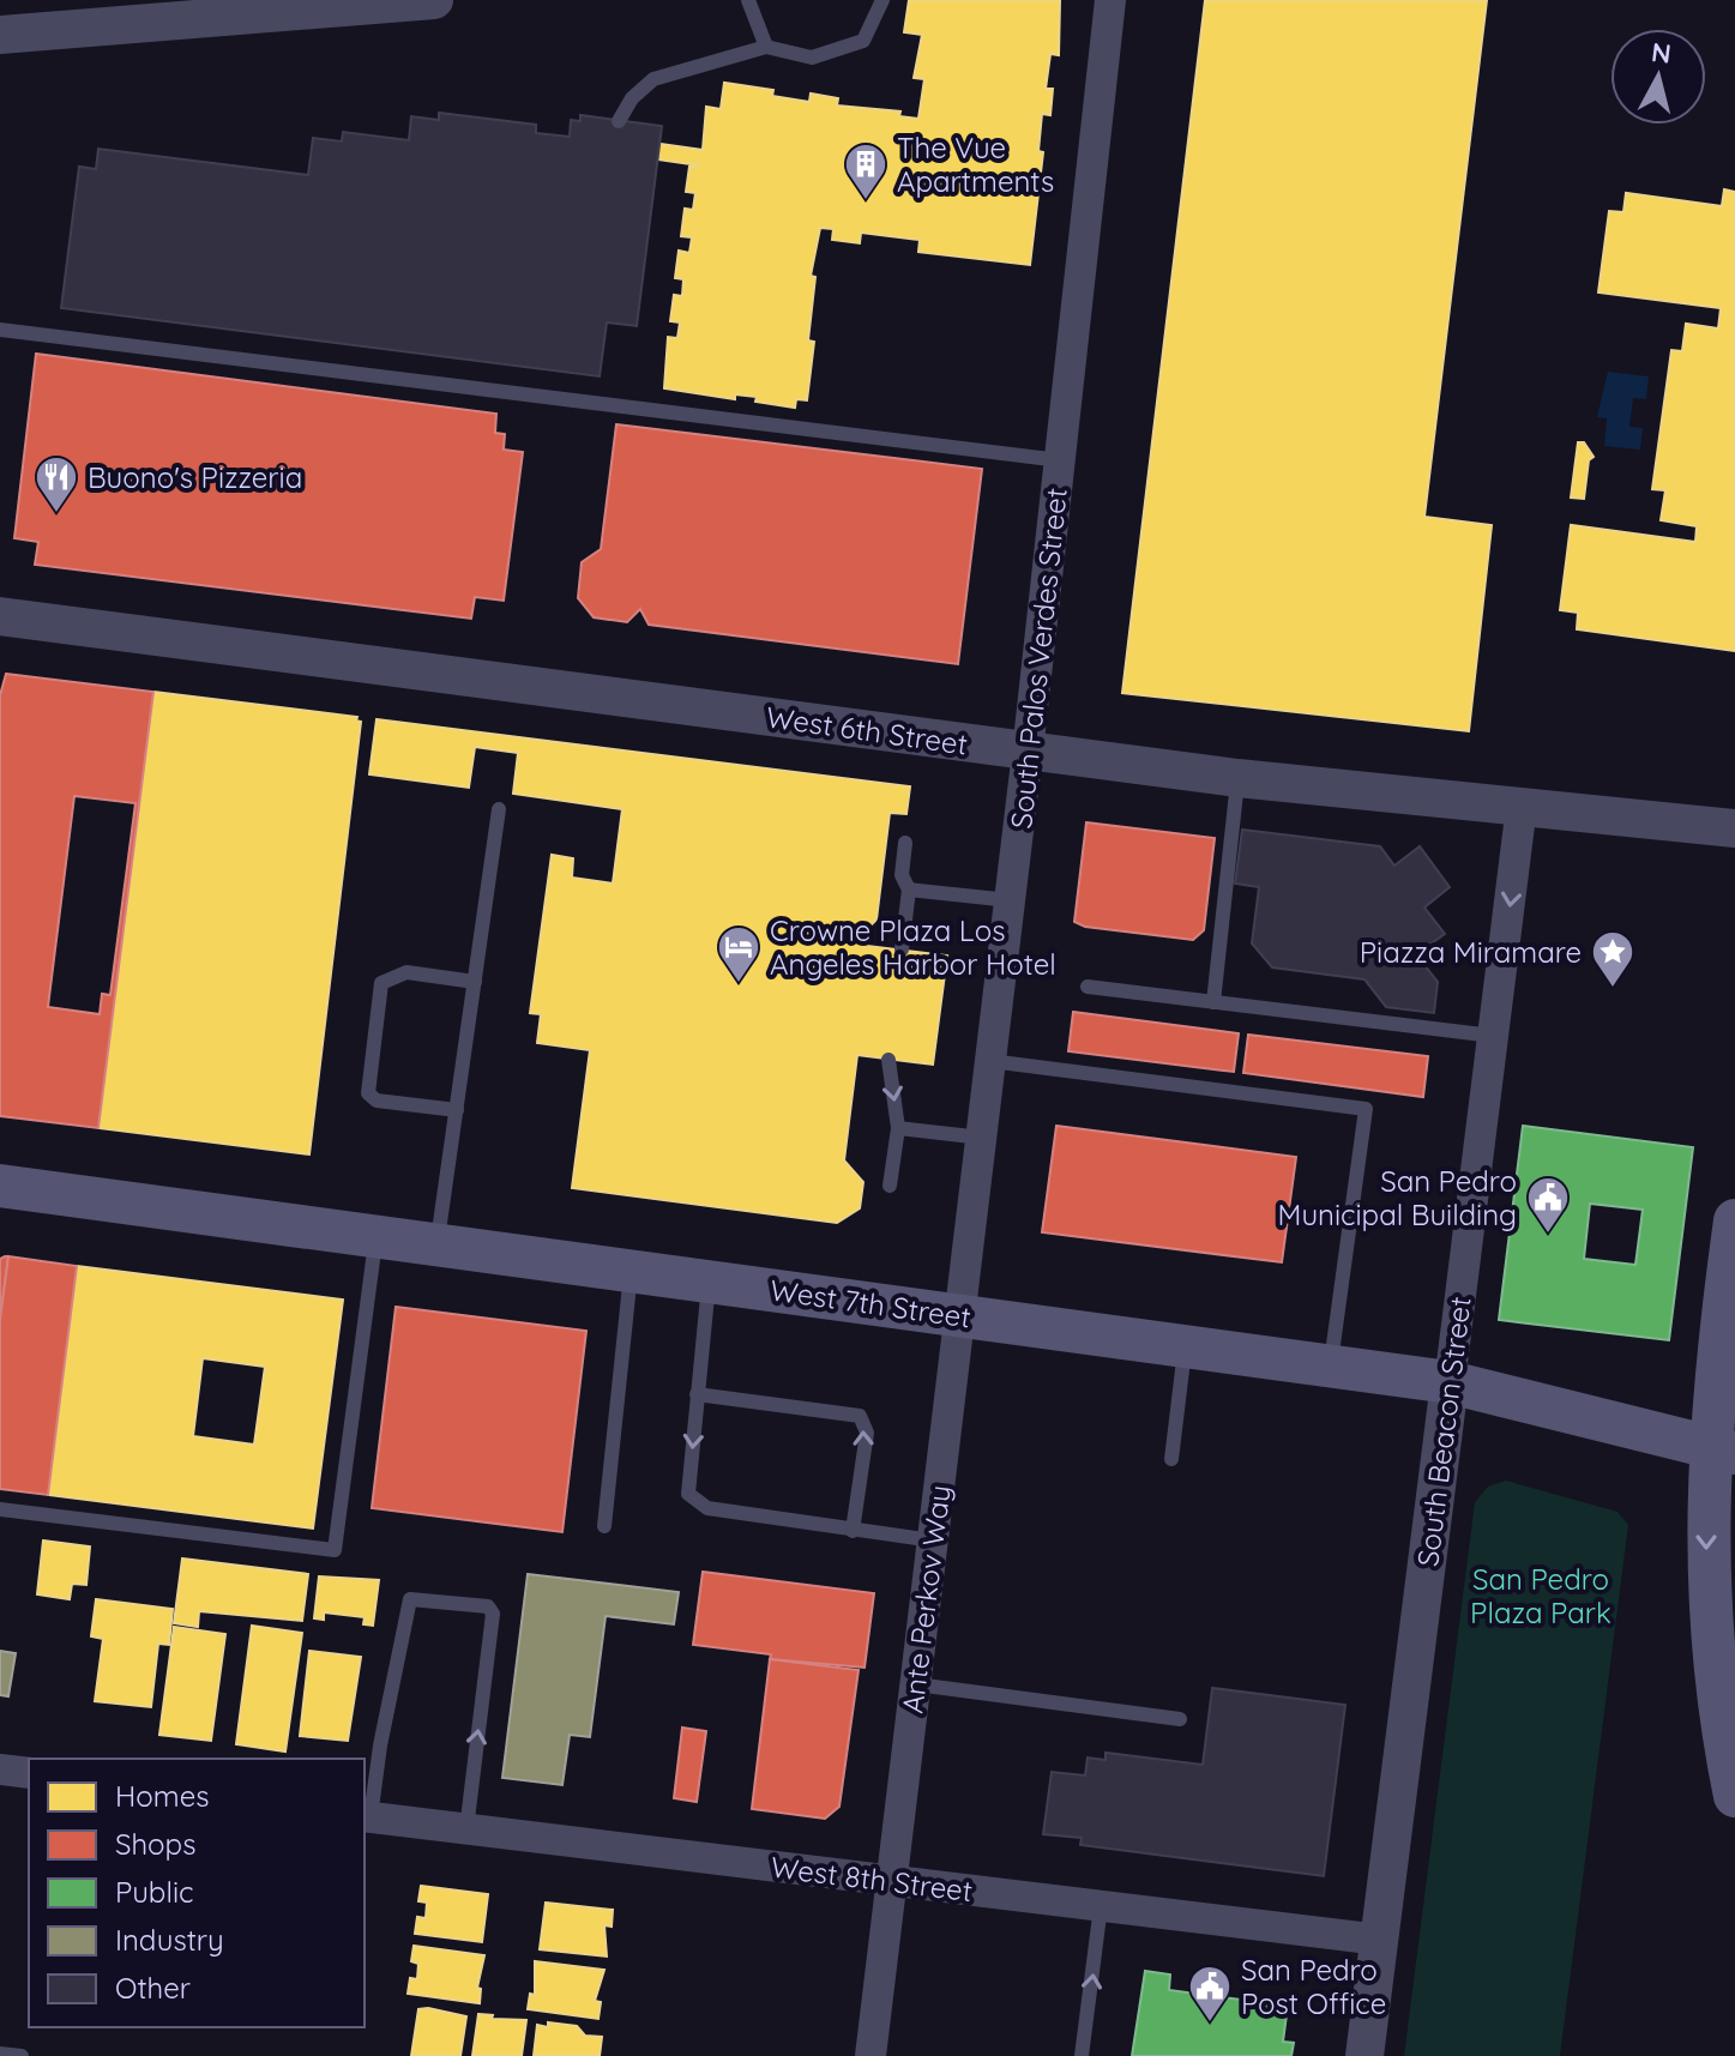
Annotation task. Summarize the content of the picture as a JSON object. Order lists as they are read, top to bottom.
{
  "streets": {
    "main road": ["West 7th Street"],
    "street": [
      "South Palos Verdes Street",
      "West 6th Street",
      "South Beacon Street",
      "Ante Perkov Way",
      "West 8th Street"
    ]
  },
  "crossings": [
    ["South Palos Verdes Street", "West 6th Street"],
    ["South Palos Verdes Street", "West 7th Street"],
    ["South Palos Verdes Street", "Ante Perkov Way"],
    ["West 6th Street", "South Beacon Street"],
    ["West 7th Street", "South Beacon Street"],
    ["West 7th Street", "Ante Perkov Way"],
    ["South Beacon Street", "West 8th Street"],
    ["Ante Perkov Way", "West 8th Street"]
  ],
  "parks": ["San Pedro Plaza Park"],
  "places": {
    "building": ["The Vue Apartments"],
    "restaurant": ["Buono's Pizzeria"],
    "hotel": ["Crowne Plaza Los Angeles Harbor Hotel"],
    "place": ["Piazza Miramare"],
    "public building": ["San Pedro Municipal Building", "San Pedro Post Office"]
  },
  "legend": [
    "Homes",
    "Shops",
    "Public",
    "Industry",
    "Other"
  ],
  "north": "top"
}
